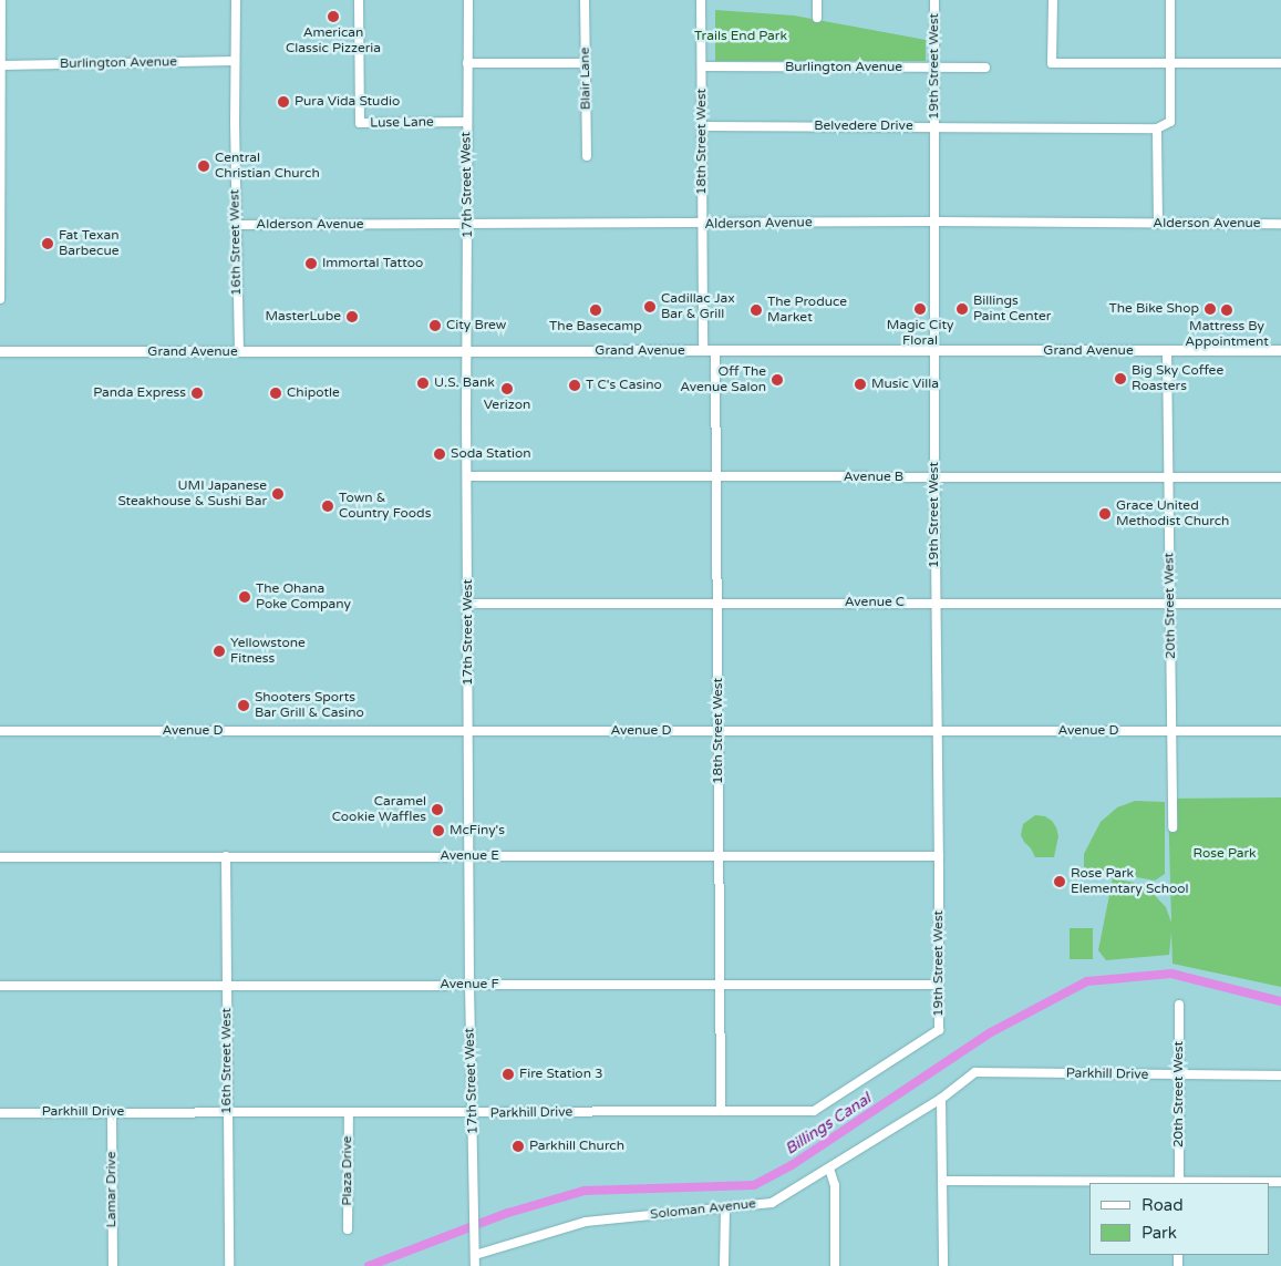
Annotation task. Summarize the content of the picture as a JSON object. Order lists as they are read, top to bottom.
{
  "streets": {
    "main road": ["Grand Avenue"],
    "street": [
      "Burlington Avenue",
      "19th Street West",
      "Blair Lane",
      "Luse Lane",
      "Belvedere Drive",
      "18th Street West",
      "17th Street West",
      "Alderson Avenue",
      "16th Street West",
      "Avenue B",
      "Avenue C",
      "20th Street West",
      "Avenue D",
      "Avenue E",
      "Avenue F",
      "Parkhill Drive",
      "Plaza Drive",
      "Lamar Drive",
      "Soloman Avenue"
    ]
  },
  "crossings": [
    ["Burlington Avenue", "19th Street West"],
    ["Burlington Avenue", "18th Street West"],
    ["Burlington Avenue", "16th Street West"],
    ["19th Street West", "Belvedere Drive"],
    ["19th Street West", "Alderson Avenue"],
    ["19th Street West", "Grand Avenue"],
    ["19th Street West", "Avenue B"],
    ["19th Street West", "Avenue C"],
    ["19th Street West", "Avenue D"],
    ["19th Street West", "Avenue E"],
    ["19th Street West", "Avenue F"],
    ["19th Street West", "Parkhill Drive"],
    ["Luse Lane", "17th Street West"],
    ["Belvedere Drive", "18th Street West"],
    ["18th Street West", "Alderson Avenue"],
    ["18th Street West", "Grand Avenue"],
    ["18th Street West", "Avenue B"],
    ["18th Street West", "Avenue C"],
    ["18th Street West", "Avenue D"],
    ["18th Street West", "Avenue E"],
    ["18th Street West", "Avenue F"],
    ["18th Street West", "Parkhill Drive"],
    ["17th Street West", "Alderson Avenue"],
    ["17th Street West", "Grand Avenue"],
    ["17th Street West", "Avenue B"],
    ["17th Street West", "Avenue C"],
    ["17th Street West", "Avenue D"],
    ["17th Street West", "Avenue E"],
    ["17th Street West", "Avenue F"],
    ["17th Street West", "Parkhill Drive"],
    ["17th Street West", "Soloman Avenue"],
    ["Alderson Avenue", "16th Street West"],
    ["16th Street West", "Grand Avenue"],
    ["16th Street West", "Avenue E"],
    ["16th Street West", "Avenue F"],
    ["16th Street West", "Parkhill Drive"],
    ["Grand Avenue", "20th Street West"],
    ["Avenue B", "20th Street West"],
    ["Avenue C", "20th Street West"],
    ["20th Street West", "Avenue D"],
    ["20th Street West", "Parkhill Drive"],
    ["Parkhill Drive", "Plaza Drive"],
    ["Parkhill Drive", "Lamar Drive"],
    ["Parkhill Drive", "Soloman Avenue"]
  ],
  "water": ["Billings Canal"],
  "parks": ["Trails End Park", "Rose Park"],
  "places": [
    "American Classic Pizzeria",
    "Pura Vida Studio",
    "Central Christian Church",
    "Fat Texan Barbecue",
    "Immortal Tattoo",
    "Cadillac Jax Bar & Grill",
    "Magic City Floral",
    "Billings Paint Center",
    "The Bike Shop",
    "The Basecamp",
    "The Produce Market",
    "Mattress By Appointment",
    "MasterLube",
    "City Brew",
    "Big Sky Coffee Roasters",
    "Off The Avenue Salon",
    "U.S. Bank",
    "Music Villa",
    "T C's Casino",
    "Verizon",
    "Panda Express",
    "Chipotle",
    "Soda Station",
    "UMI Japanese Steakhouse & Sushi Bar",
    "Town & Country Foods",
    "Grace United Methodist Church",
    "The Ohana Poke Company",
    "Yellowstone Fitness",
    "Shooters Sports Bar Grill & Casino",
    "Caramel Cookie Waffles",
    "McFiny's",
    "Rose Park Elementary School",
    "Fire Station 3",
    "Parkhill Church"
  ],
  "legend": ["Road", "Park"]
}
